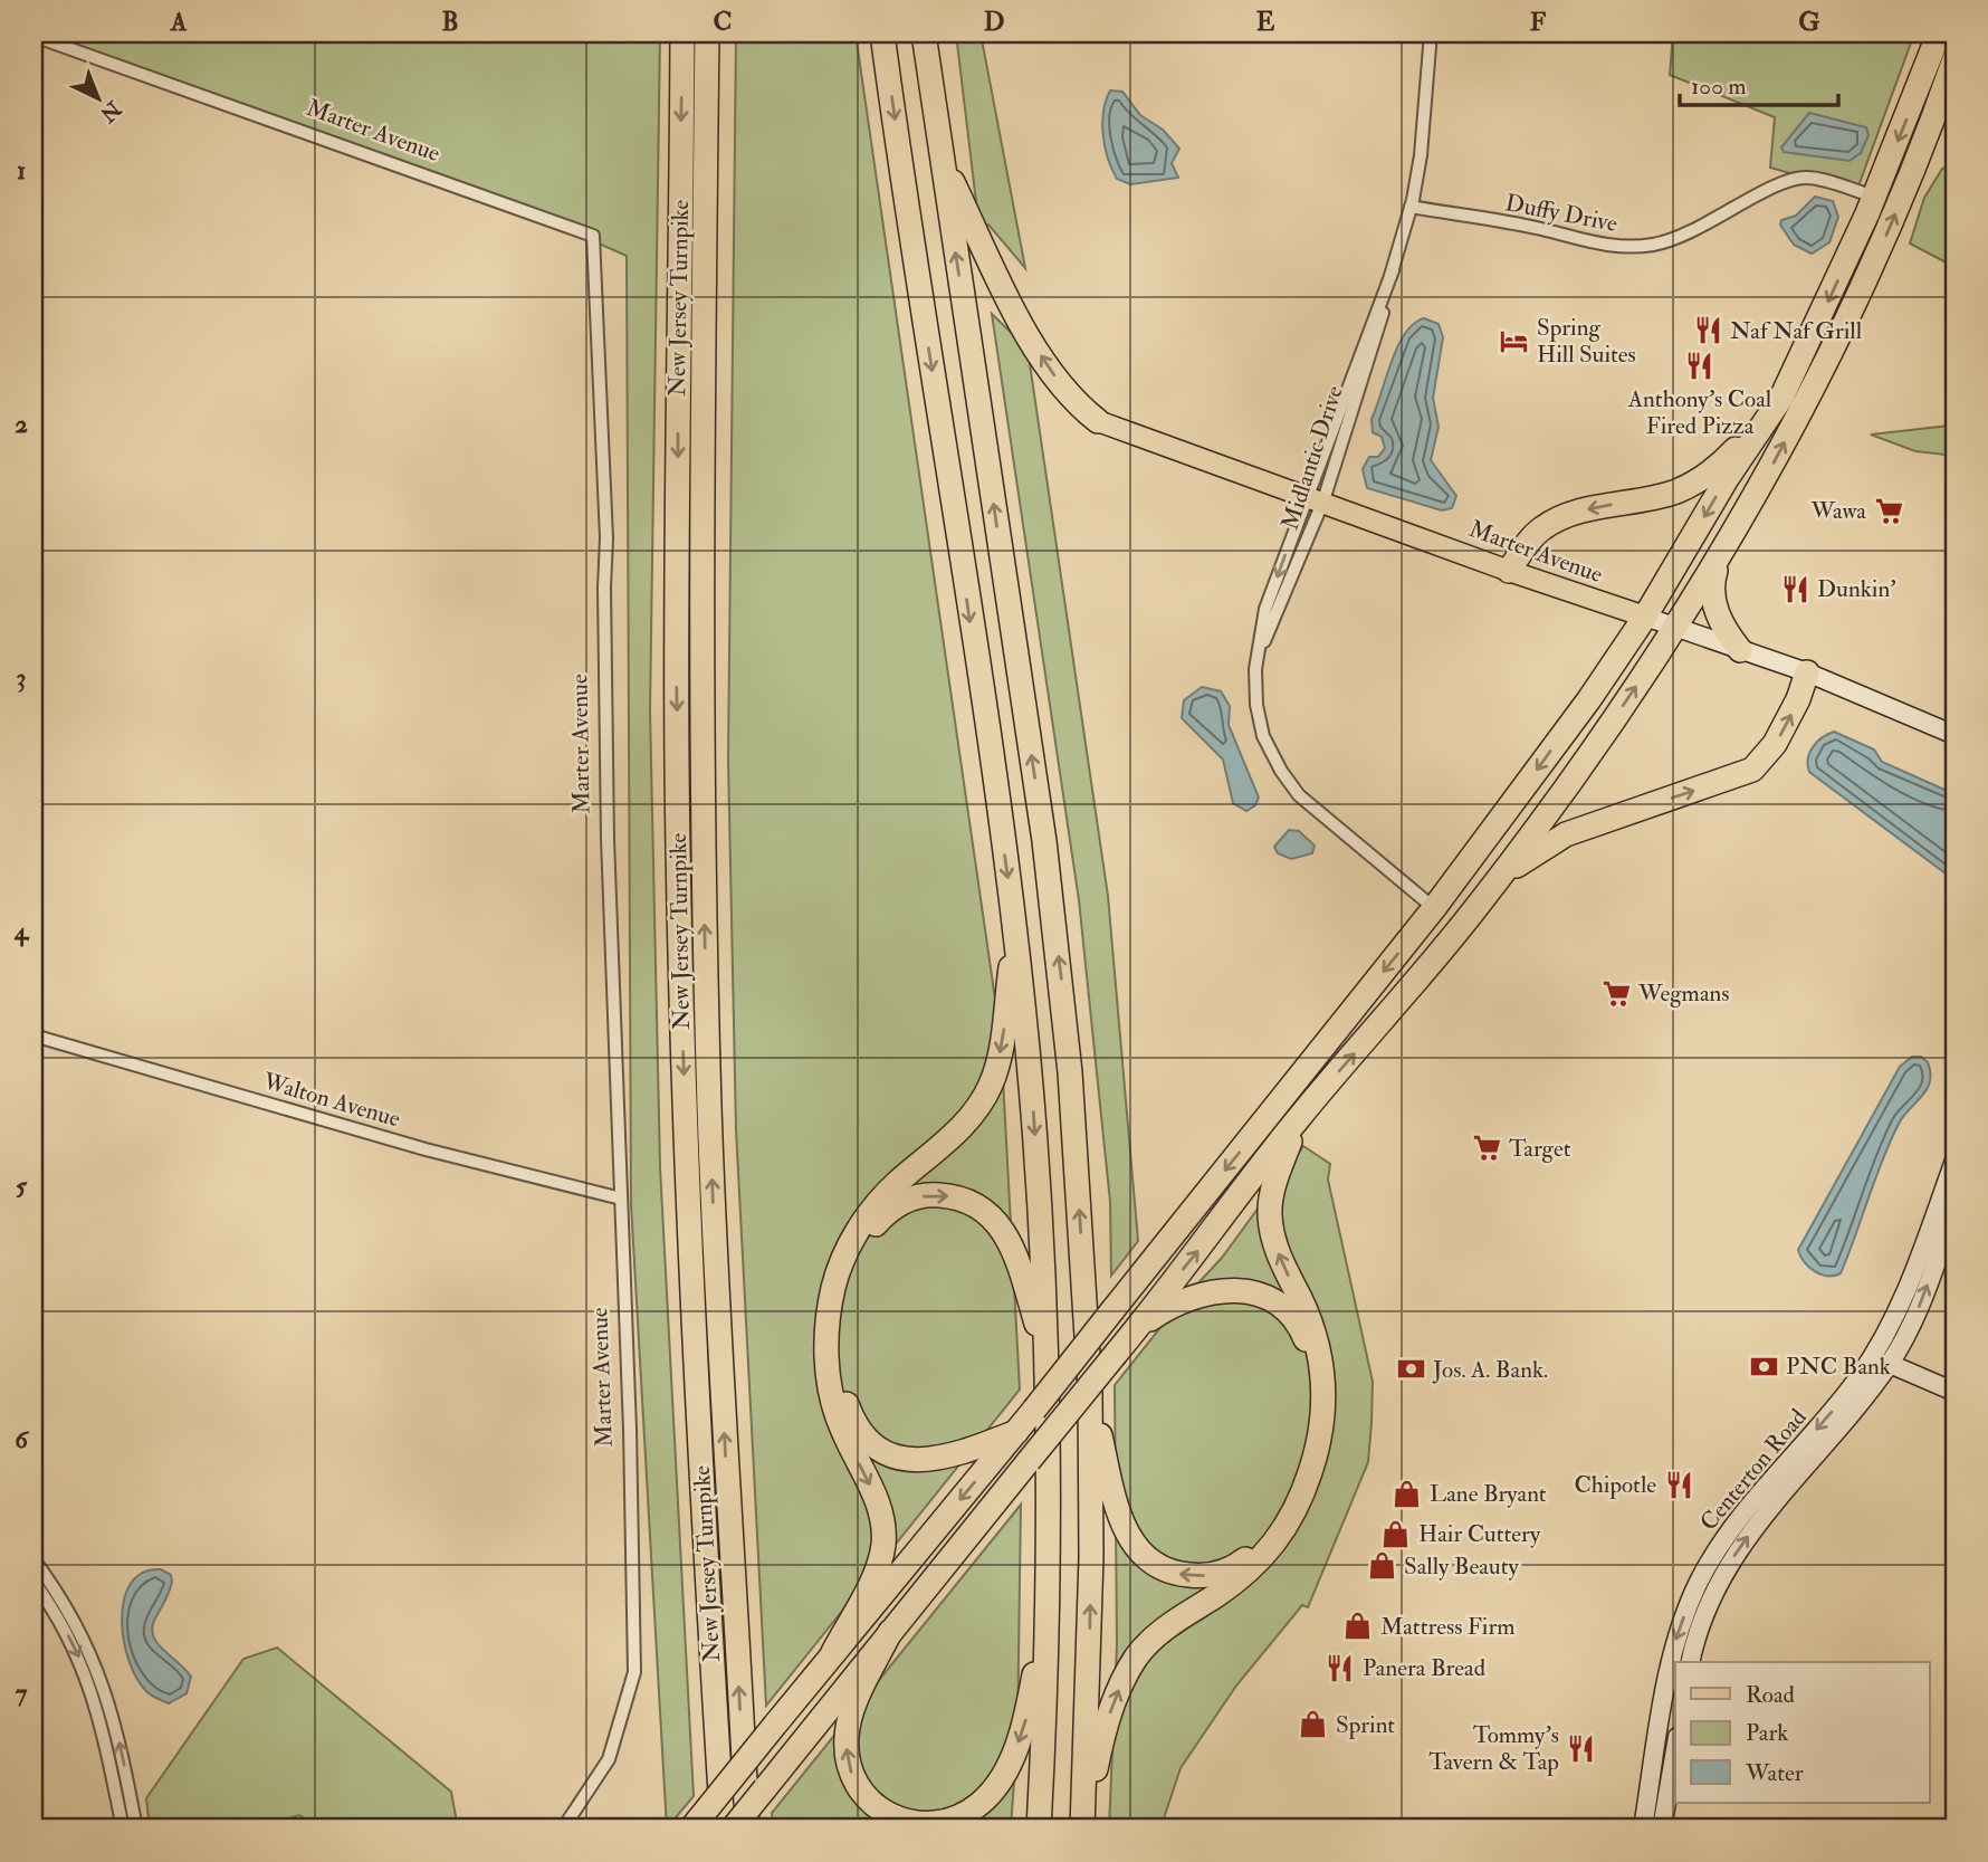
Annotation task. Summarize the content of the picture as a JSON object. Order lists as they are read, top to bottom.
{
  "streets": {
    "highway": ["New Jersey Turnpike"],
    "main road": ["Marter Avenue", "Centerton Road"],
    "street": ["Duffy Drive", "Midlantic Drive", "Walton Avenue"]
  },
  "crossings": [
    ["Marter Avenue", "Midlantic Drive"],
    ["Marter Avenue", "Walton Avenue"],
    ["Duffy Drive", "Midlantic Drive"]
  ],
  "places": {
    "restaurant": [
      "Naf Naf Grill",
      "Anthony's Coal Fired Pizza",
      "Dunkin'",
      "Chipotle",
      "Panera Bread",
      "Tommy's Tavern & Tap"
    ],
    "hotel": ["Spring Hill Suites"],
    "supermarket": ["Wawa", "Wegmans", "Target"],
    "bank": ["PNC Bank", "Jos. A. Bank."],
    "shop": [
      "Lane Bryant",
      "Hair Cuttery",
      "Sally Beauty",
      "Mattress Firm",
      "Sprint"
    ]
  },
  "legend": ["Road", "Park", "Water"],
  "scale_bar": "100 m",
  "north": "bottom right",
  "grid": {
    "columns": [
      "A",
      "B",
      "C",
      "D",
      "E",
      "F",
      "G"
    ],
    "rows": [
      "1",
      "2",
      "3",
      "4",
      "5",
      "6",
      "7"
    ]
  }
}
